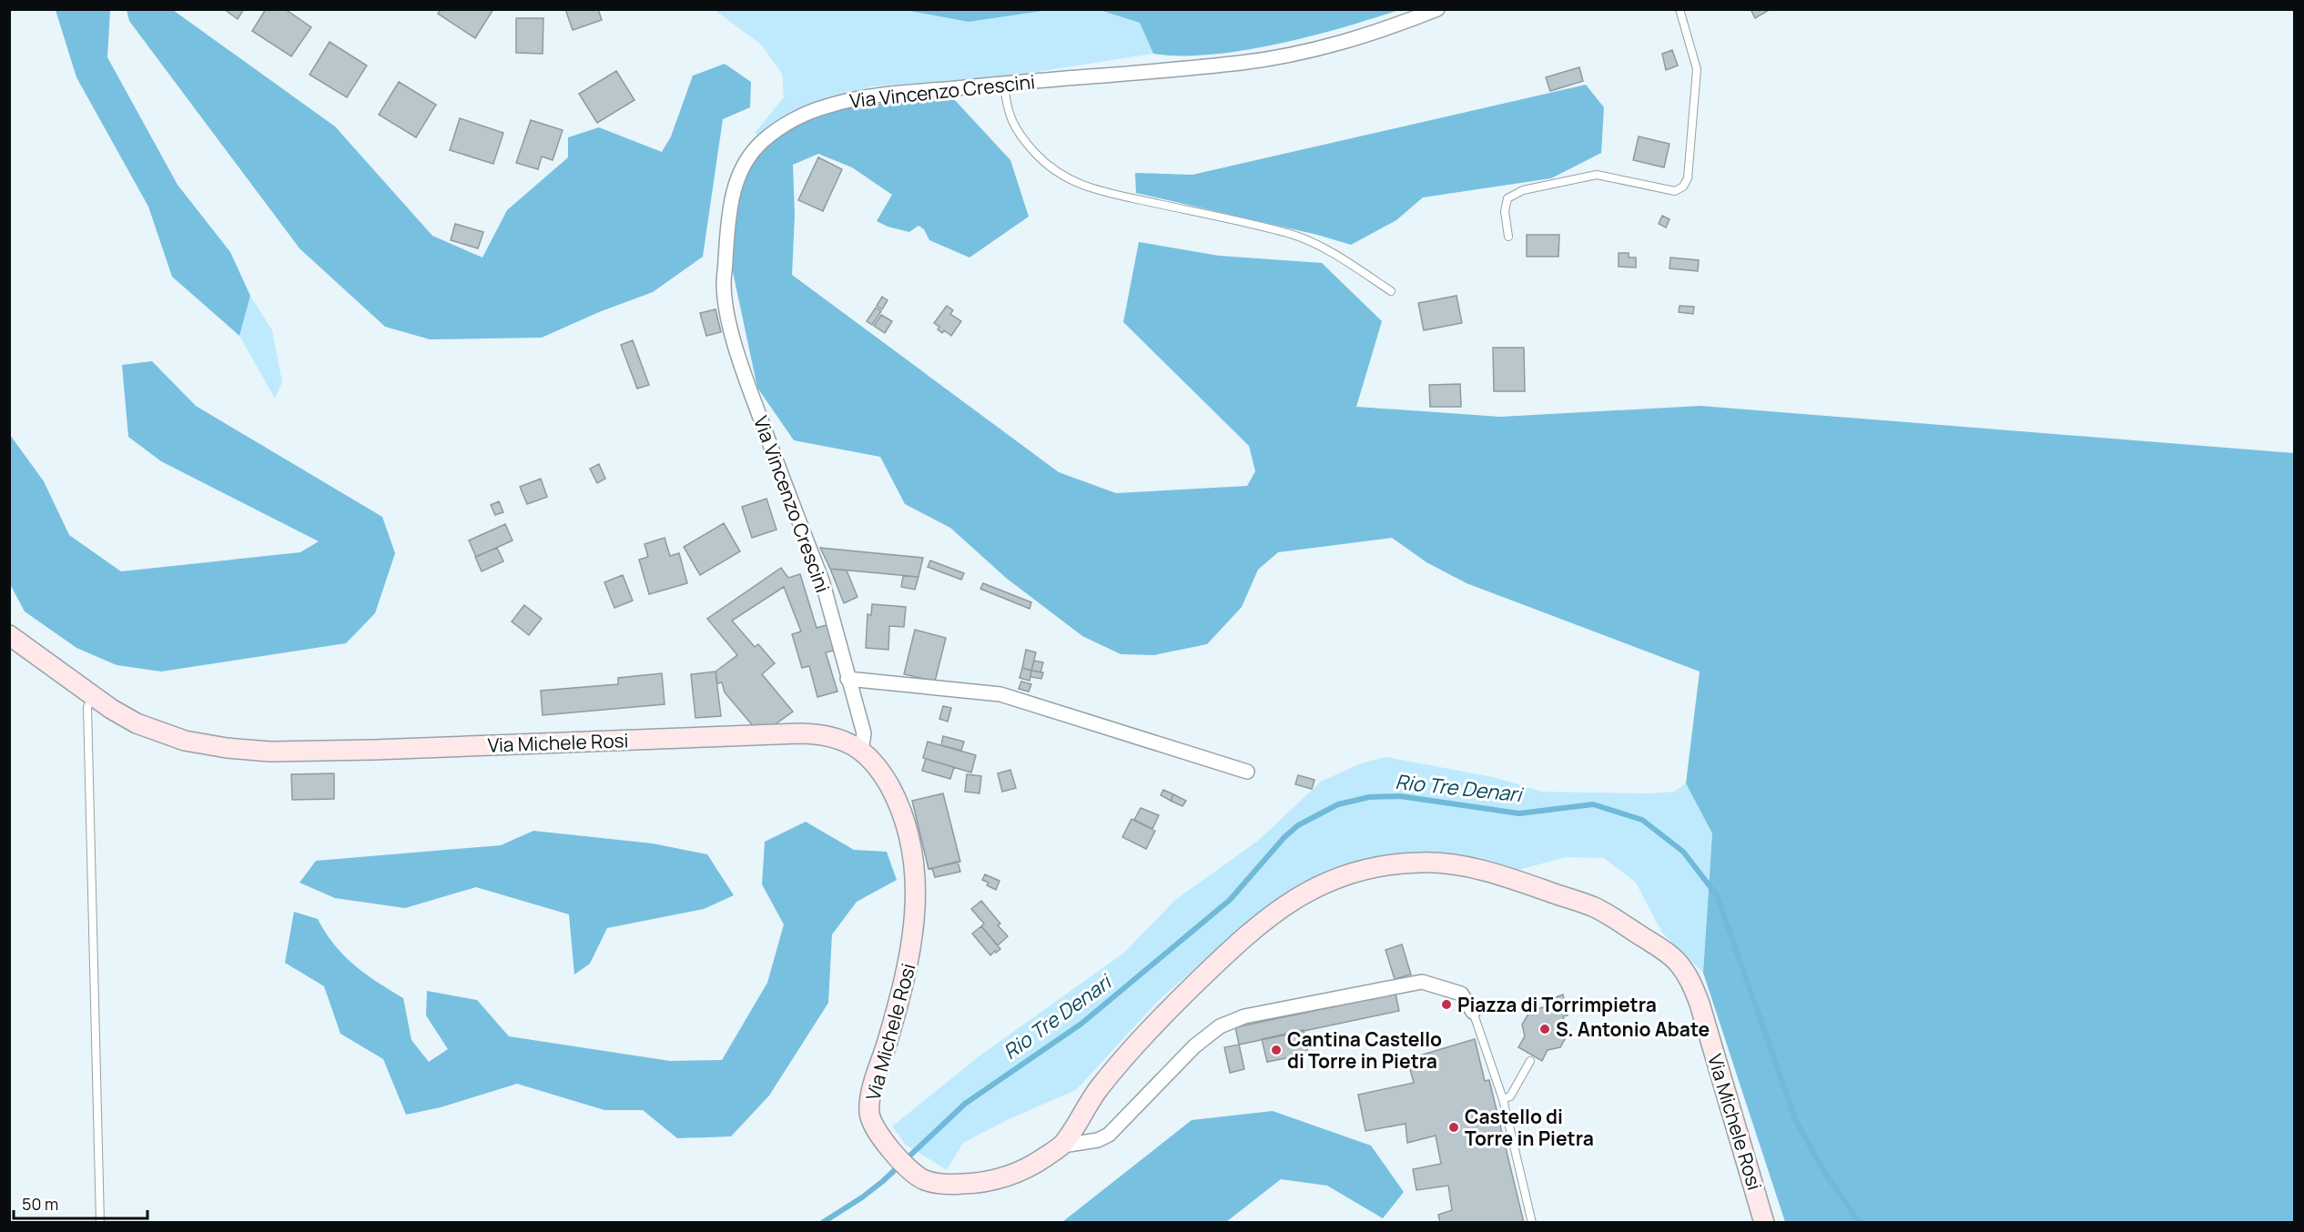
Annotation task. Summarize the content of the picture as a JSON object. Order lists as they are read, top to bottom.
{
  "streets": {
    "street": ["Via Vincenzo Crescini", "Via Michele Rosi"]
  },
  "crossings": [
    ["Via Vincenzo Crescini", "Via Michele Rosi"]
  ],
  "water": ["Rio Tre Denari"],
  "places": [
    "Piazza di Torrimpietra",
    "S. Antonio Abate",
    "Cantina Castello di Torre in Pietra",
    "Castello di Torre in Pietra"
  ],
  "scale_bar": "50 m"
}
